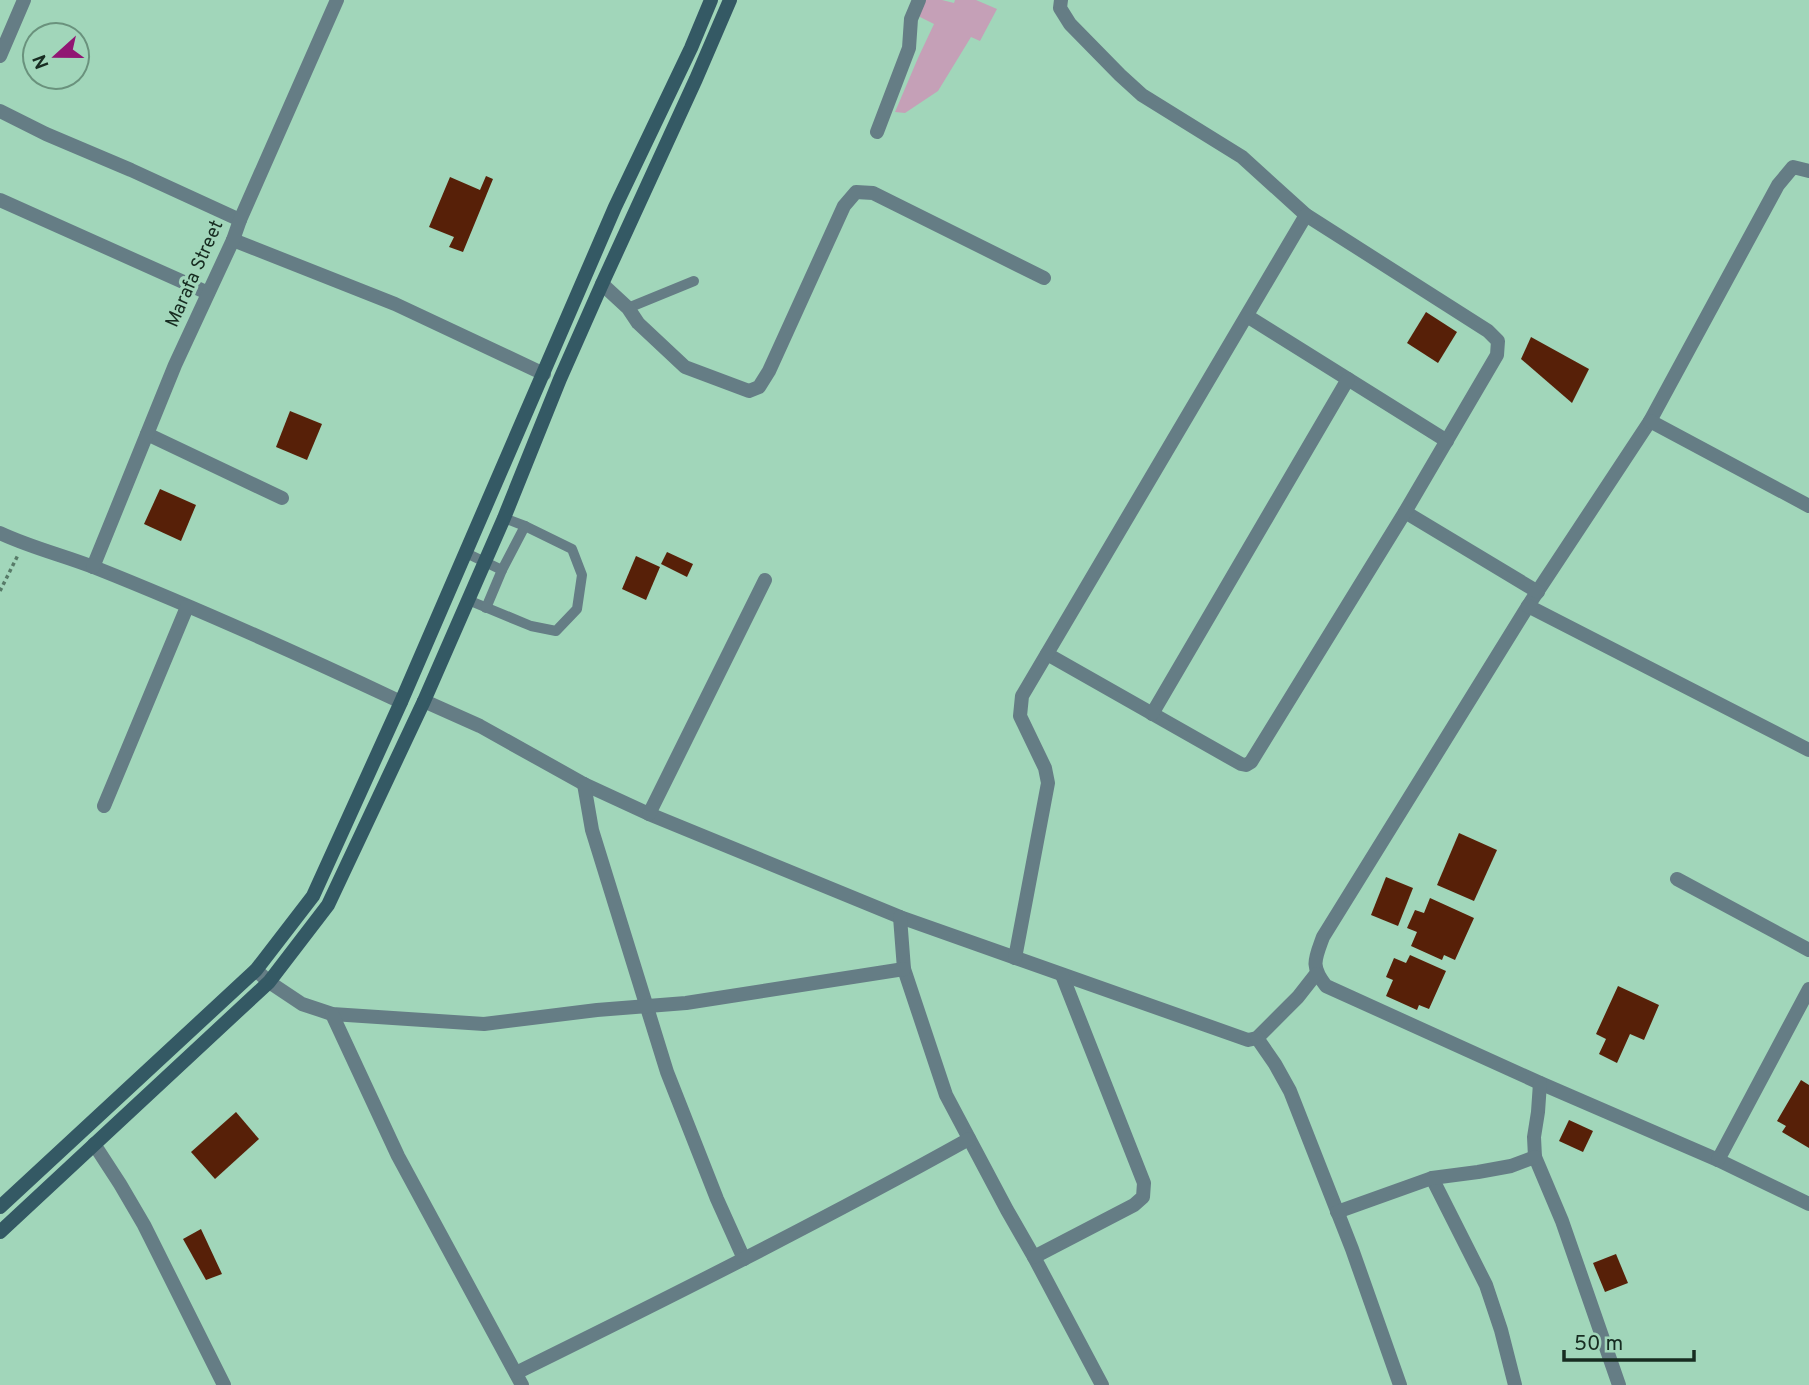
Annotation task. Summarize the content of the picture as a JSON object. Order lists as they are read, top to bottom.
{
  "streets": {
    "street": ["Marafa Street"]
  },
  "scale_bar": "50 m",
  "north": "left"
}
